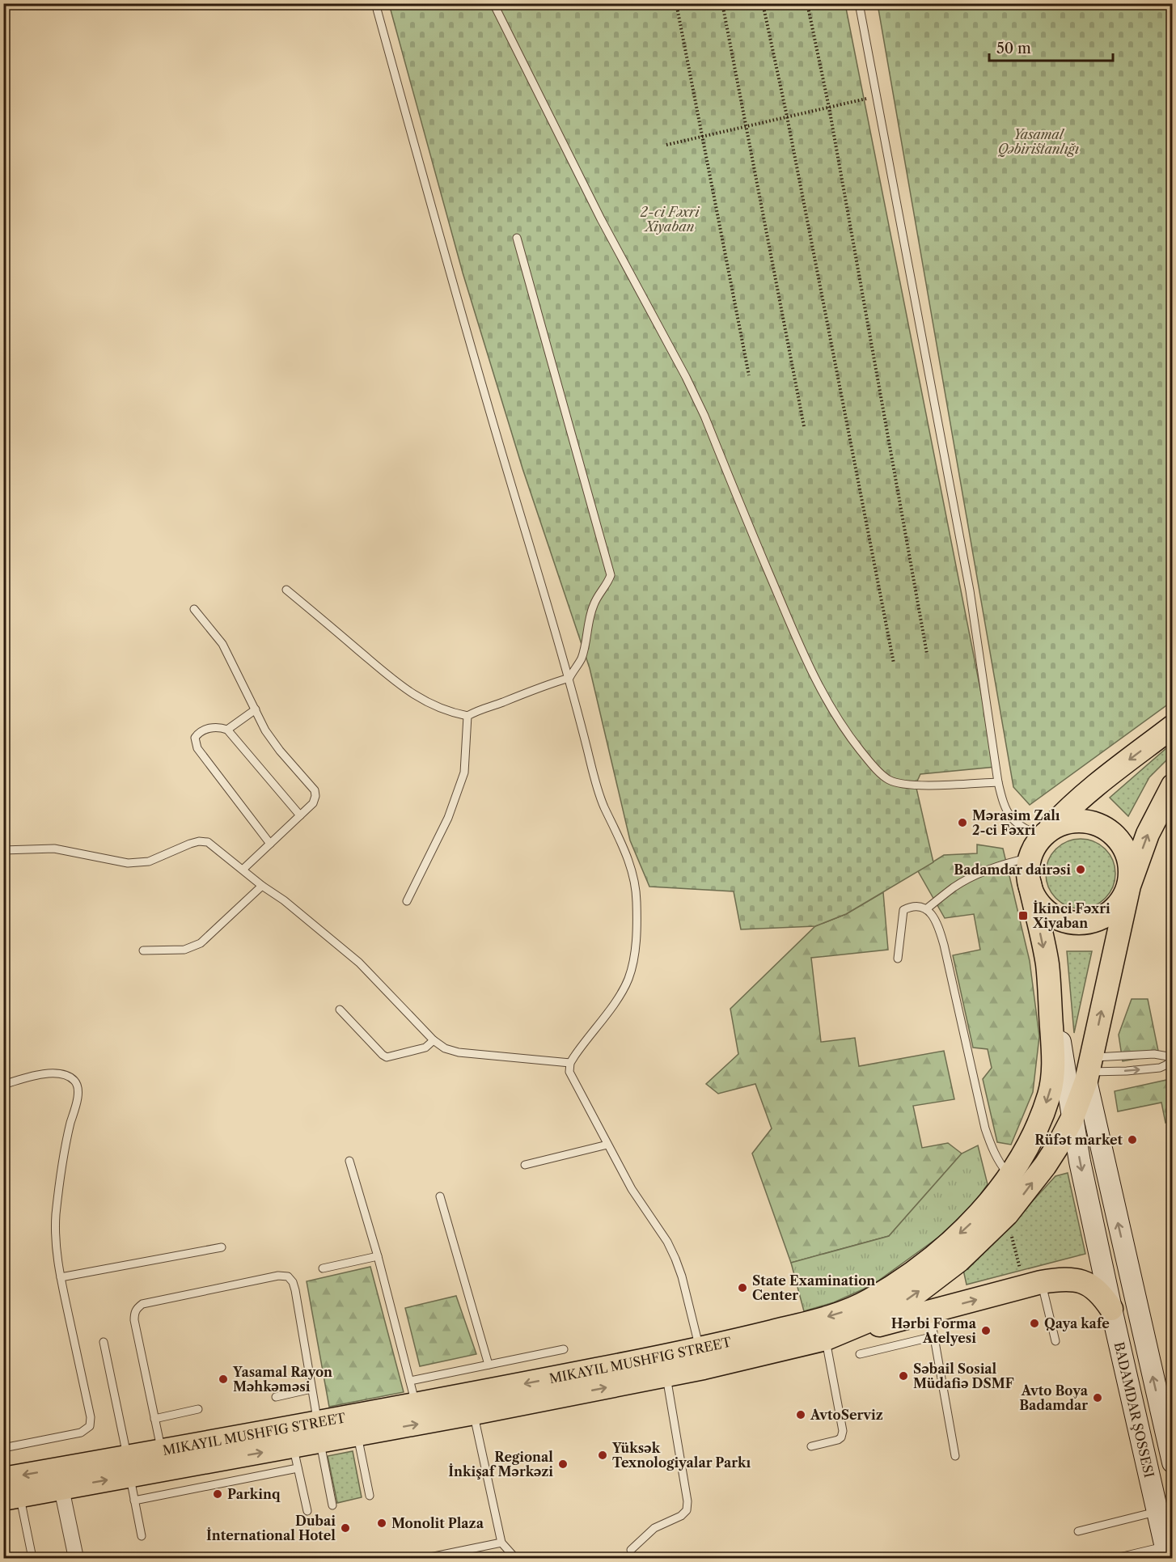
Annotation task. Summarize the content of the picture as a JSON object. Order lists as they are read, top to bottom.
{
  "streets": {
    "main road": ["MIKAYIL MUSHFIG STREET", "BADAMDAR ŞOSSESI"]
  },
  "crossings": [
    ["MIKAYIL MUSHFIG STREET", "BADAMDAR ŞOSSESI"]
  ],
  "parks": ["Yasamal Qəbiristanlığı", "2-ci Fəxri Xiyaban"],
  "places": {
    "other": [
      "Mərasim Zalı 2-ci Fəxri",
      "Badamdar dairəsi",
      "Rüfət market",
      "State Examination Center",
      "Qaya kafe",
      "Hərbi Forma Atelyesi",
      "Səbail Sosial Müdafiə DSMF",
      "Yasamal Rayon Məhkəməsi",
      "Avto Boya Badamdar",
      "AvtoServiz",
      "Yüksək Texnologiyalar Parkı",
      "Regional İnkişaf Mərkəzi",
      "Parkinq",
      "Monolit Plaza",
      "Dubai İnternational Hotel"
    ],
    "transit": ["İkinci Fəxri Xiyaban"]
  },
  "scale_bar": "50 m"
}
